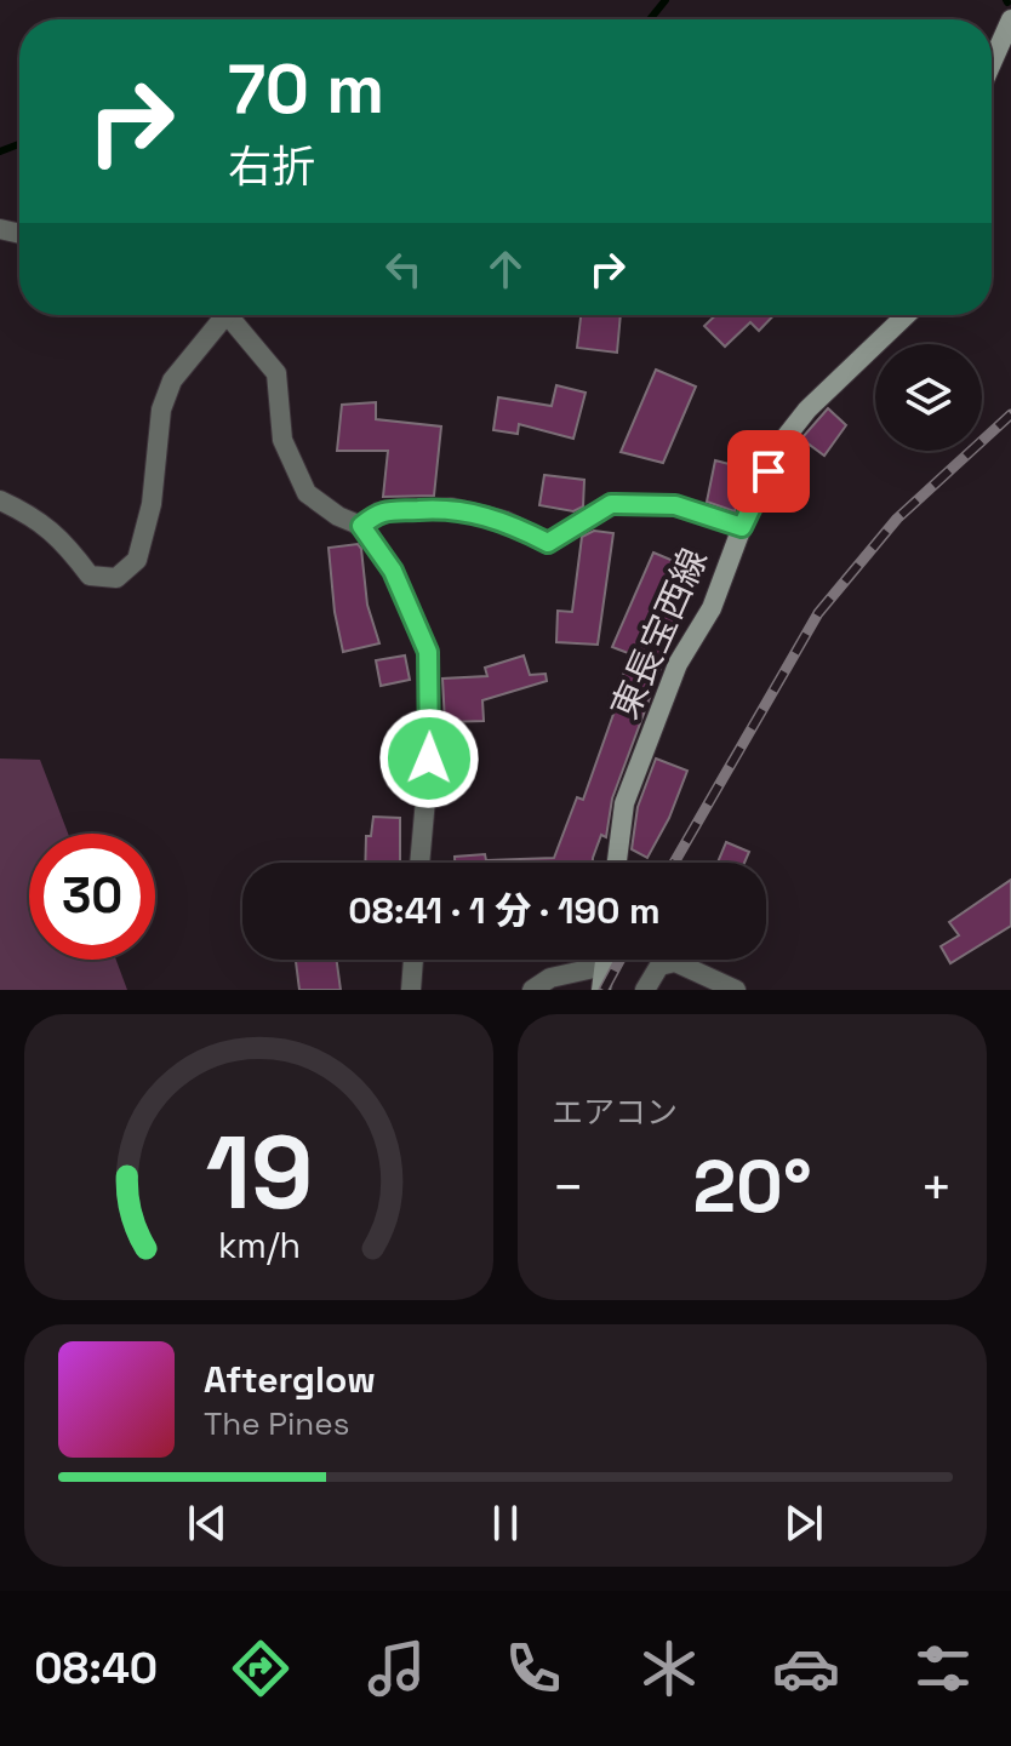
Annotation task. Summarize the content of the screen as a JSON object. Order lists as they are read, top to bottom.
{
  "streets": {
    "main road": ["東長宝西線"]
  },
  "page": {
    "turn": ["70 m", "右折"],
    "limit": "30",
    "trip": "08:41 · 1 分 · 190 m",
    "tile": "エアコン",
    "heat": ["−", "20°", "+"],
    "song": ["Afterglow", "The Pines"],
    "tabs": "08:40",
    "gauge": ["19", "km/h"]
  }
}
